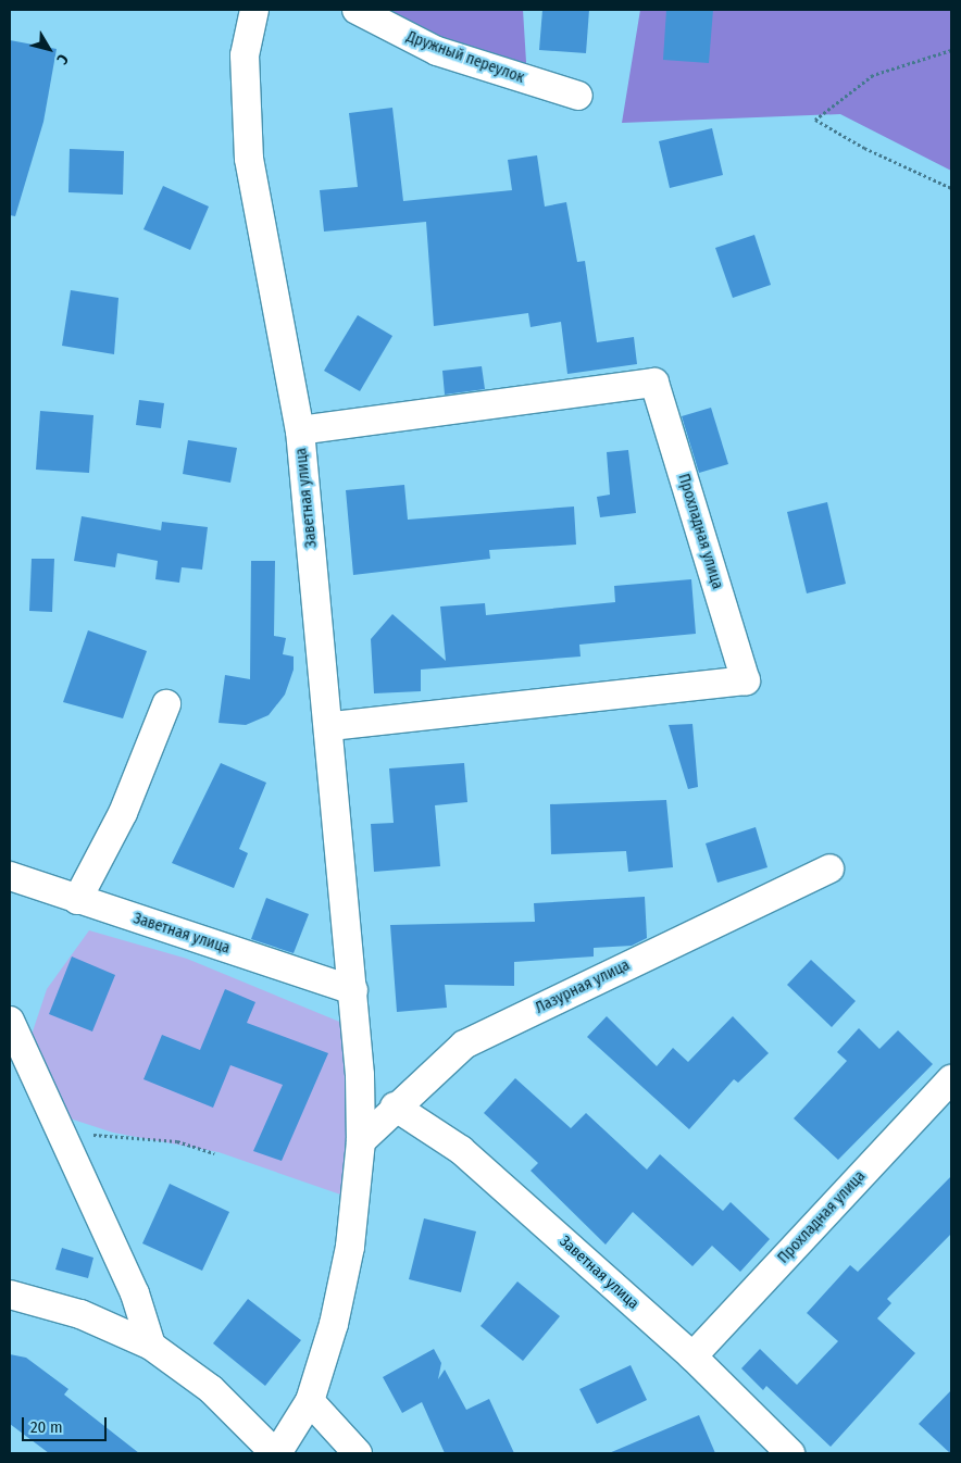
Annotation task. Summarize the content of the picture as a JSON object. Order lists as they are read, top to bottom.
{
  "streets": {
    "street": [
      "Дружный переулок",
      "Заветная улица",
      "Прохладная улица",
      "Лазурная улица"
    ]
  },
  "crossings": [
    ["Заветная улица", "Прохладная улица"],
    ["Заветная улица", "Лазурная улица"]
  ],
  "scale_bar": "20 m",
  "north": "bottom right"
}
